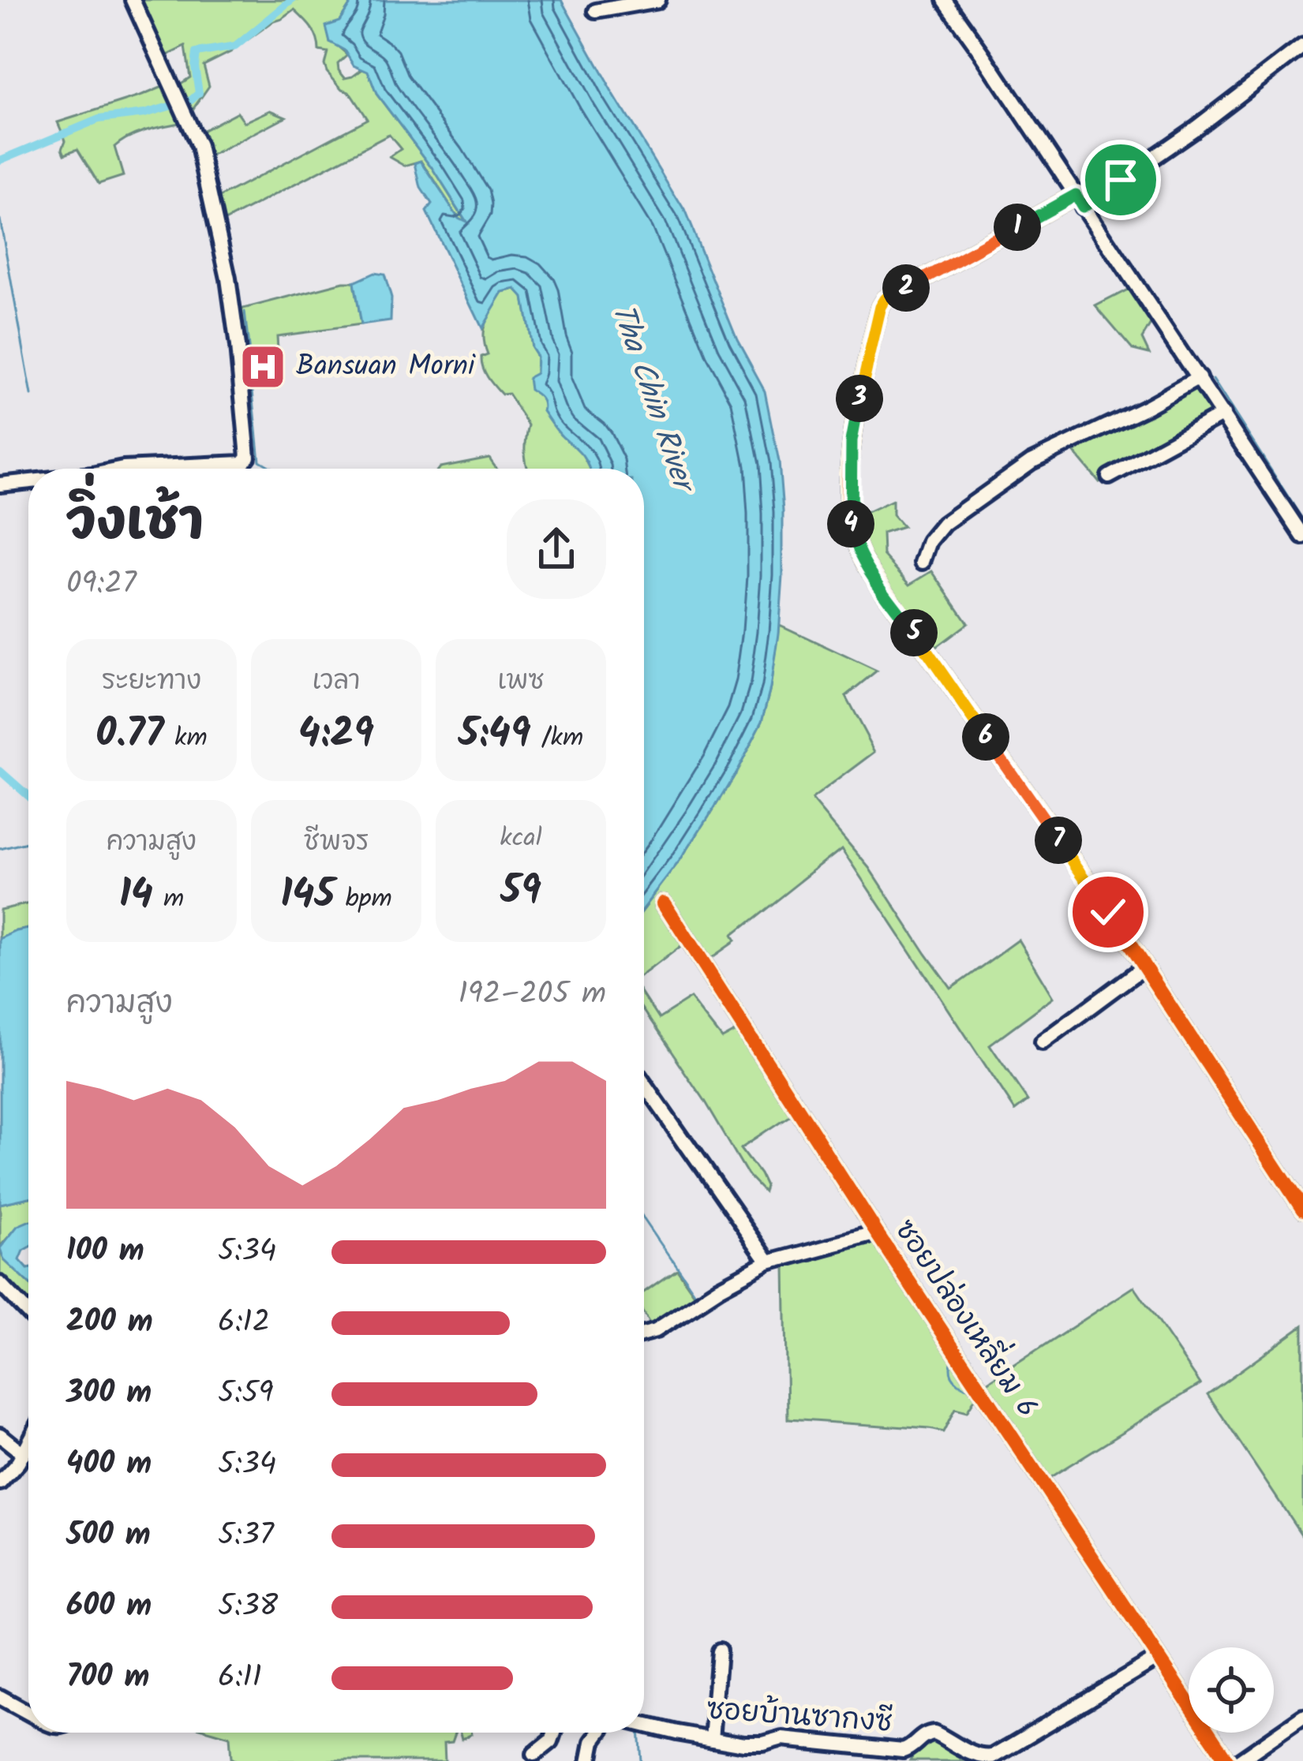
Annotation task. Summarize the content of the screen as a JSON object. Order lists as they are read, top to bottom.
{
  "streets": {
    "street": ["ซอยปล่องเหลี่ยม 6", "ซอยบ้านซากงซี"]
  },
  "crossings": [
    ["ซอยปล่องเหลี่ยม 6", "ซอยบ้านซากงซี"]
  ],
  "water": ["Tha Chin River"],
  "places": {
    "hospital": ["Bansuan Morni"]
  },
  "page": {
    "pins": [
      "1",
      "2",
      "3",
      "4",
      "5",
      "6",
      "7"
    ],
    "heading": ["วิ่งเช้า", "09:27"],
    "stats": [
      ["ระยะทาง", "0.77 km"],
      ["เวลา", "4:29"],
      ["เพซ", "5:49 /km"],
      ["ความสูง", "14 m"],
      ["ชีพจร", "145 bpm"],
      ["kcal", "59"]
    ],
    "chart": ["ความสูง", "192–205 m"],
    "list": [
      {
        "name": "100 m",
        "note": "5:34"
      },
      {
        "name": "200 m",
        "note": "6:12"
      },
      {
        "name": "300 m",
        "note": "5:59"
      },
      {
        "name": "400 m",
        "note": "5:34"
      },
      {
        "name": "500 m",
        "note": "5:37"
      },
      {
        "name": "600 m",
        "note": "5:38"
      },
      {
        "name": "700 m",
        "note": "6:11"
      }
    ]
  }
}
